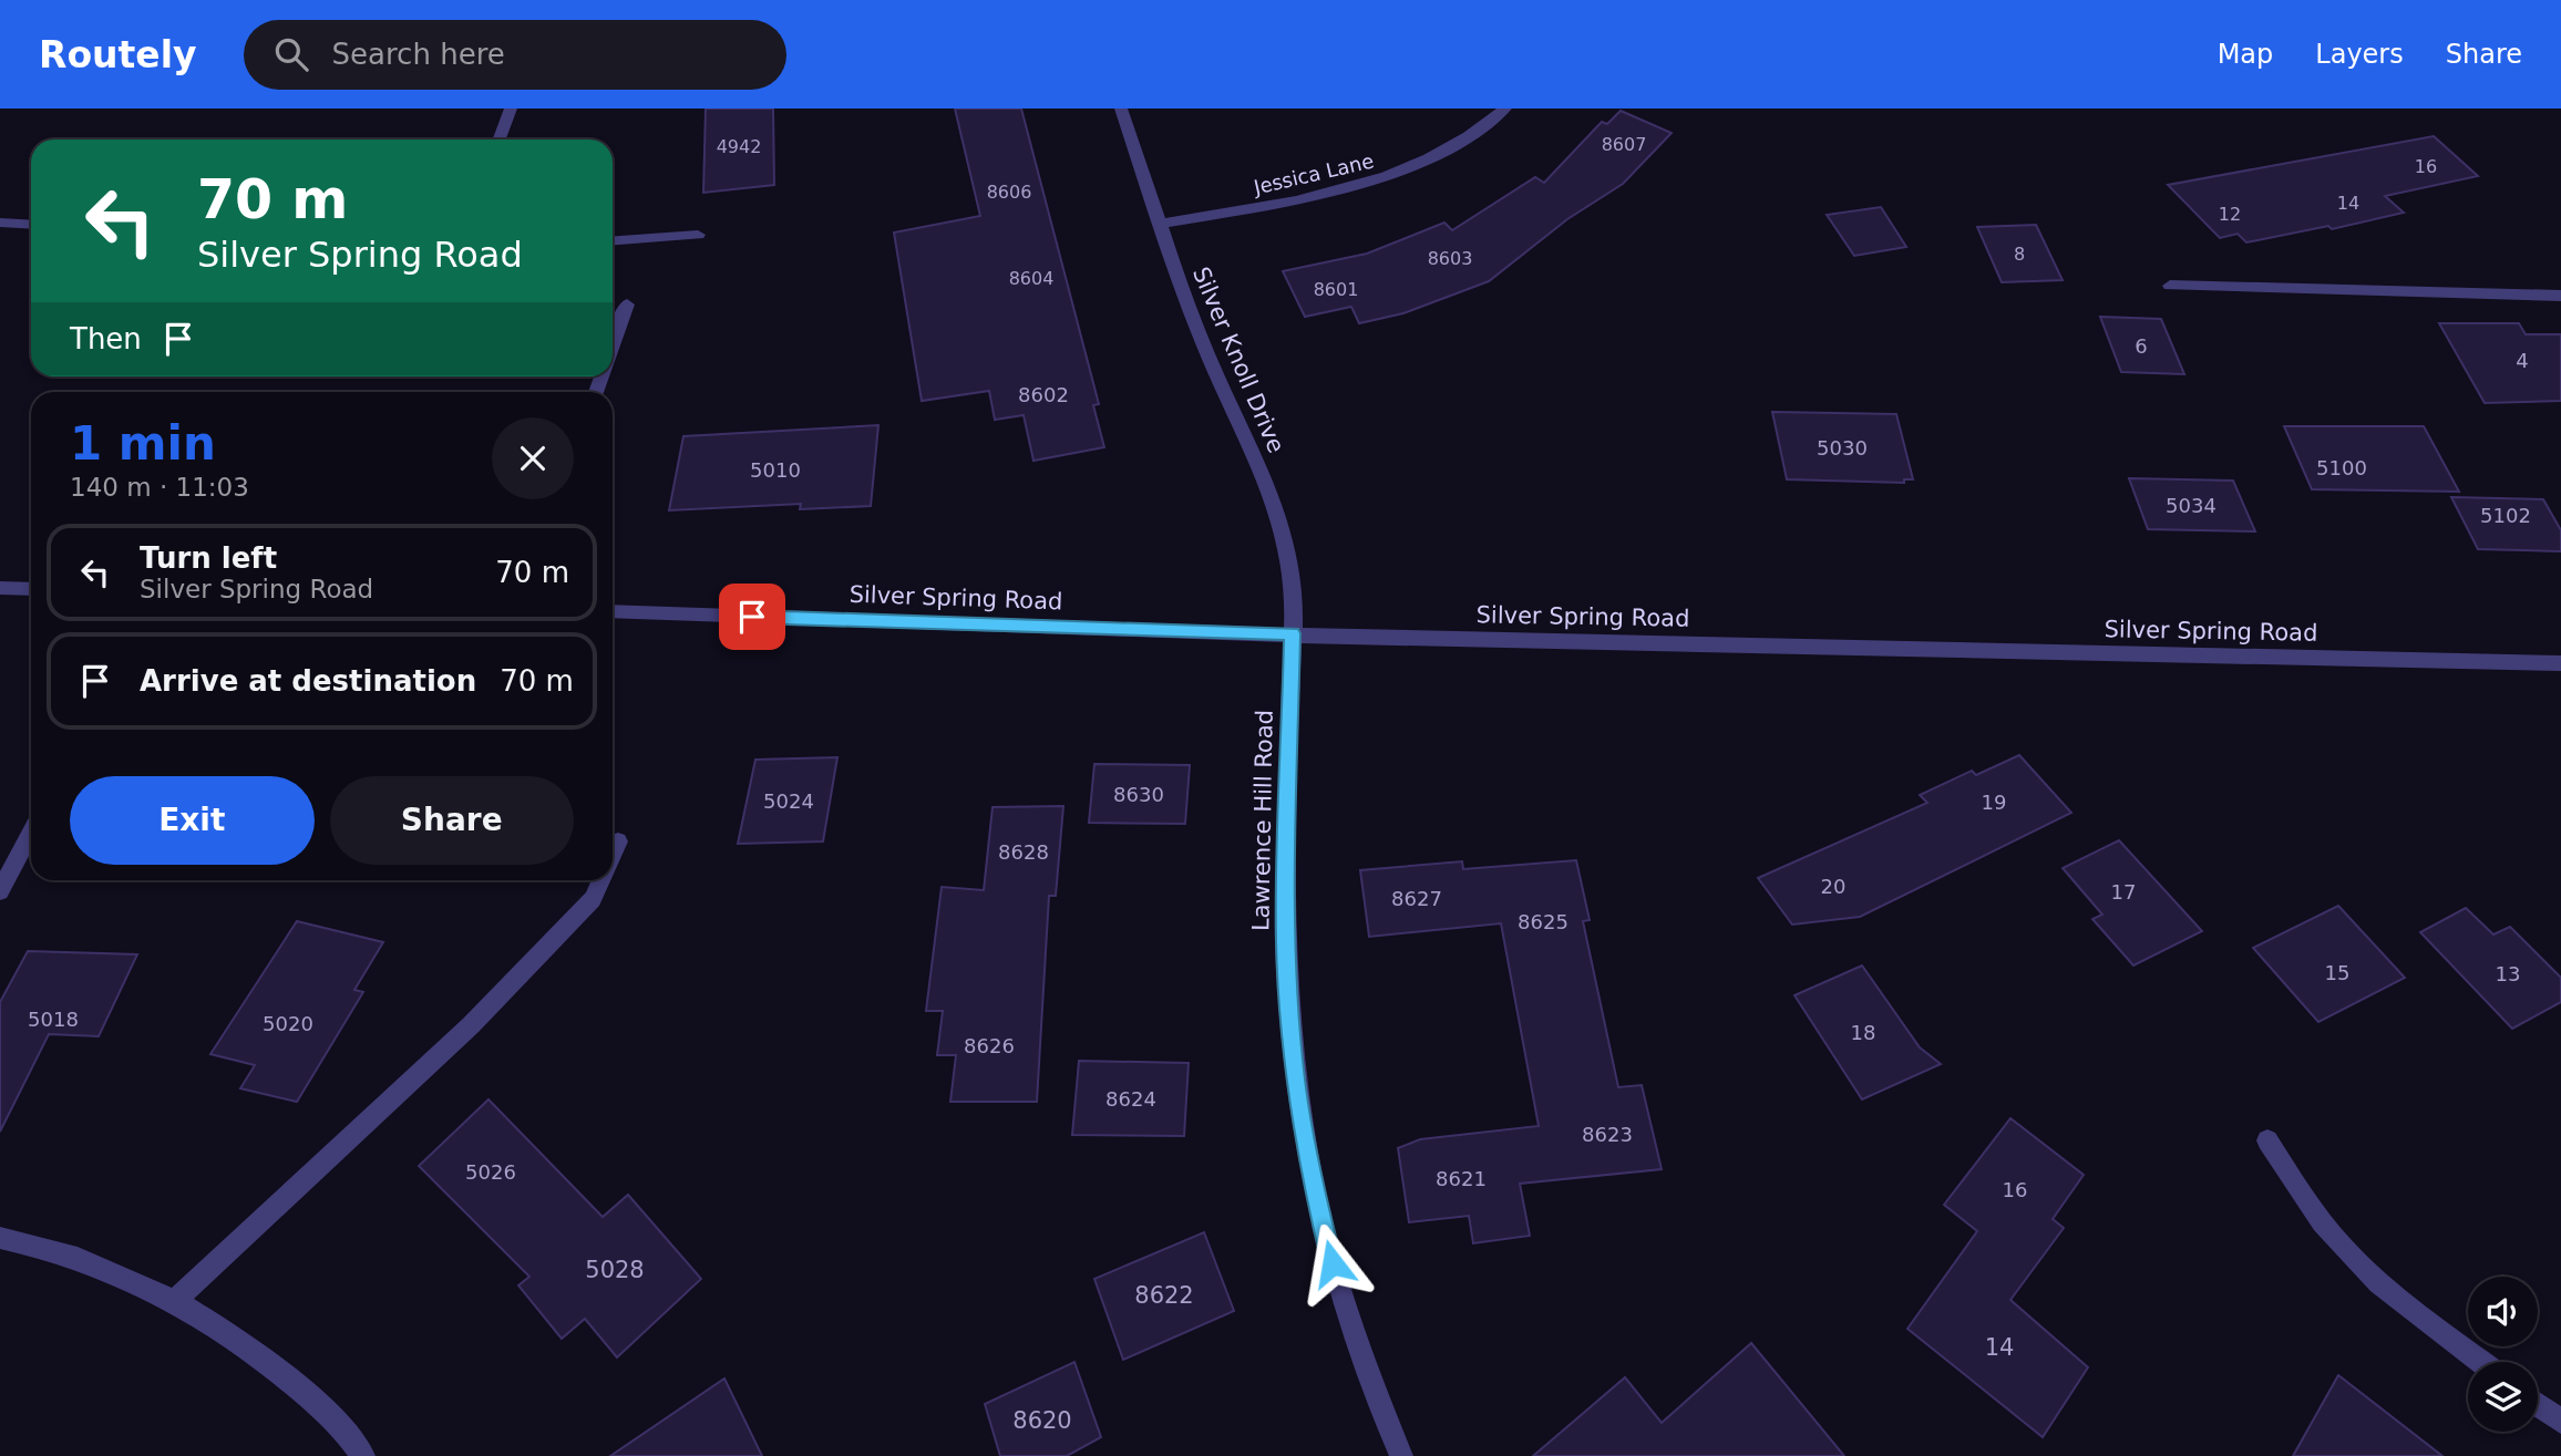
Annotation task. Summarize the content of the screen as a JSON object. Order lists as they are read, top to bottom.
{
  "streets": {
    "street": [
      "Jessica Lane",
      "Silver Knoll Drive",
      "Silver Spring Road",
      "Lawrence Hill Road"
    ]
  },
  "crossings": [
    ["Jessica Lane", "Silver Knoll Drive"],
    ["Silver Knoll Drive", "Silver Spring Road"],
    ["Silver Knoll Drive", "Lawrence Hill Road"],
    ["Silver Spring Road", "Lawrence Hill Road"]
  ],
  "house_numbers": [
    "8607",
    "4942",
    "16",
    "8606",
    "14",
    "12",
    "8",
    "8603",
    "8604",
    "8601",
    "6",
    "4",
    "8602",
    "5030",
    "5100",
    "5010",
    "5034",
    "5102",
    "8630",
    "5024",
    "19",
    "8628",
    "20",
    "17",
    "8627",
    "8625",
    "15",
    "13",
    "5018",
    "5020",
    "18",
    "8626",
    "8624",
    "8623",
    "5026",
    "8621",
    "16",
    "5028",
    "8622",
    "14",
    "8620"
  ],
  "page": {
    "header": "Routely",
    "search": "Search here",
    "nav": ["Map", "Layers", "Share"],
    "turn": ["70 m", "Silver Spring Road"],
    "then": "Then",
    "heading": ["1 min", "140 m · 11:03"],
    "list": [
      {
        "name": "Turn left",
        "note": "Silver Spring Road",
        "value": "70 m"
      },
      {
        "name": "Arrive at destination",
        "value": "70 m"
      }
    ],
    "buttons": ["Exit", "Share"]
  }
}
